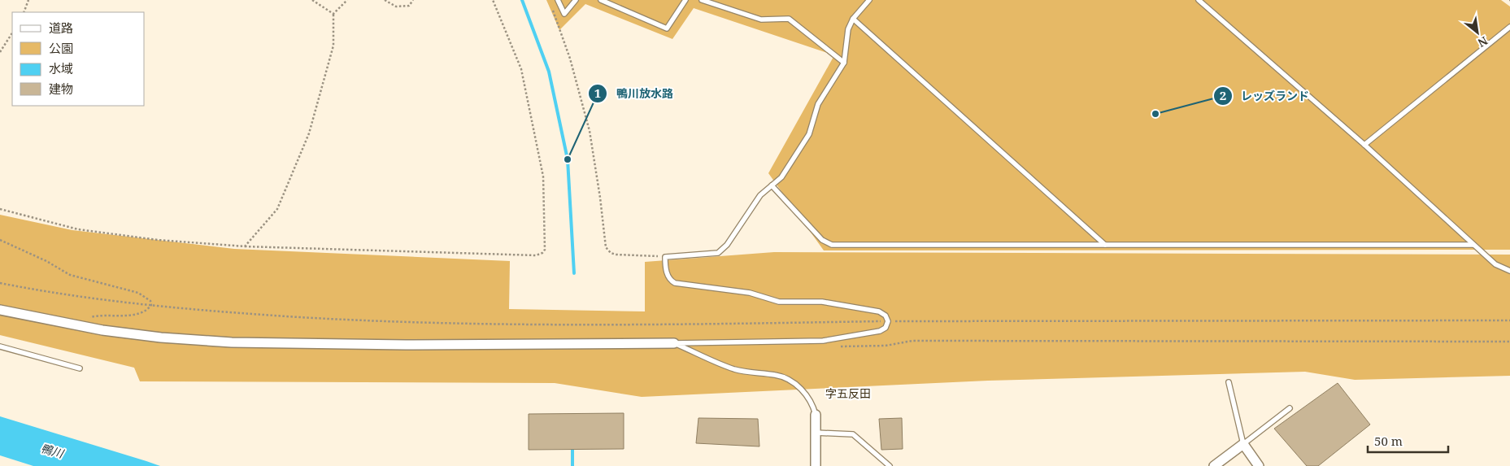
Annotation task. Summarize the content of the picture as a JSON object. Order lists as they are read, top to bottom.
{
  "districts": ["字五反田"],
  "water": ["鴨川"],
  "places": ["レッズランド", "鴨川放水路"],
  "legend": [
    "道路",
    "公園",
    "水域",
    "建物"
  ],
  "scale_bar": "50 m",
  "north": "bottom right"
}
